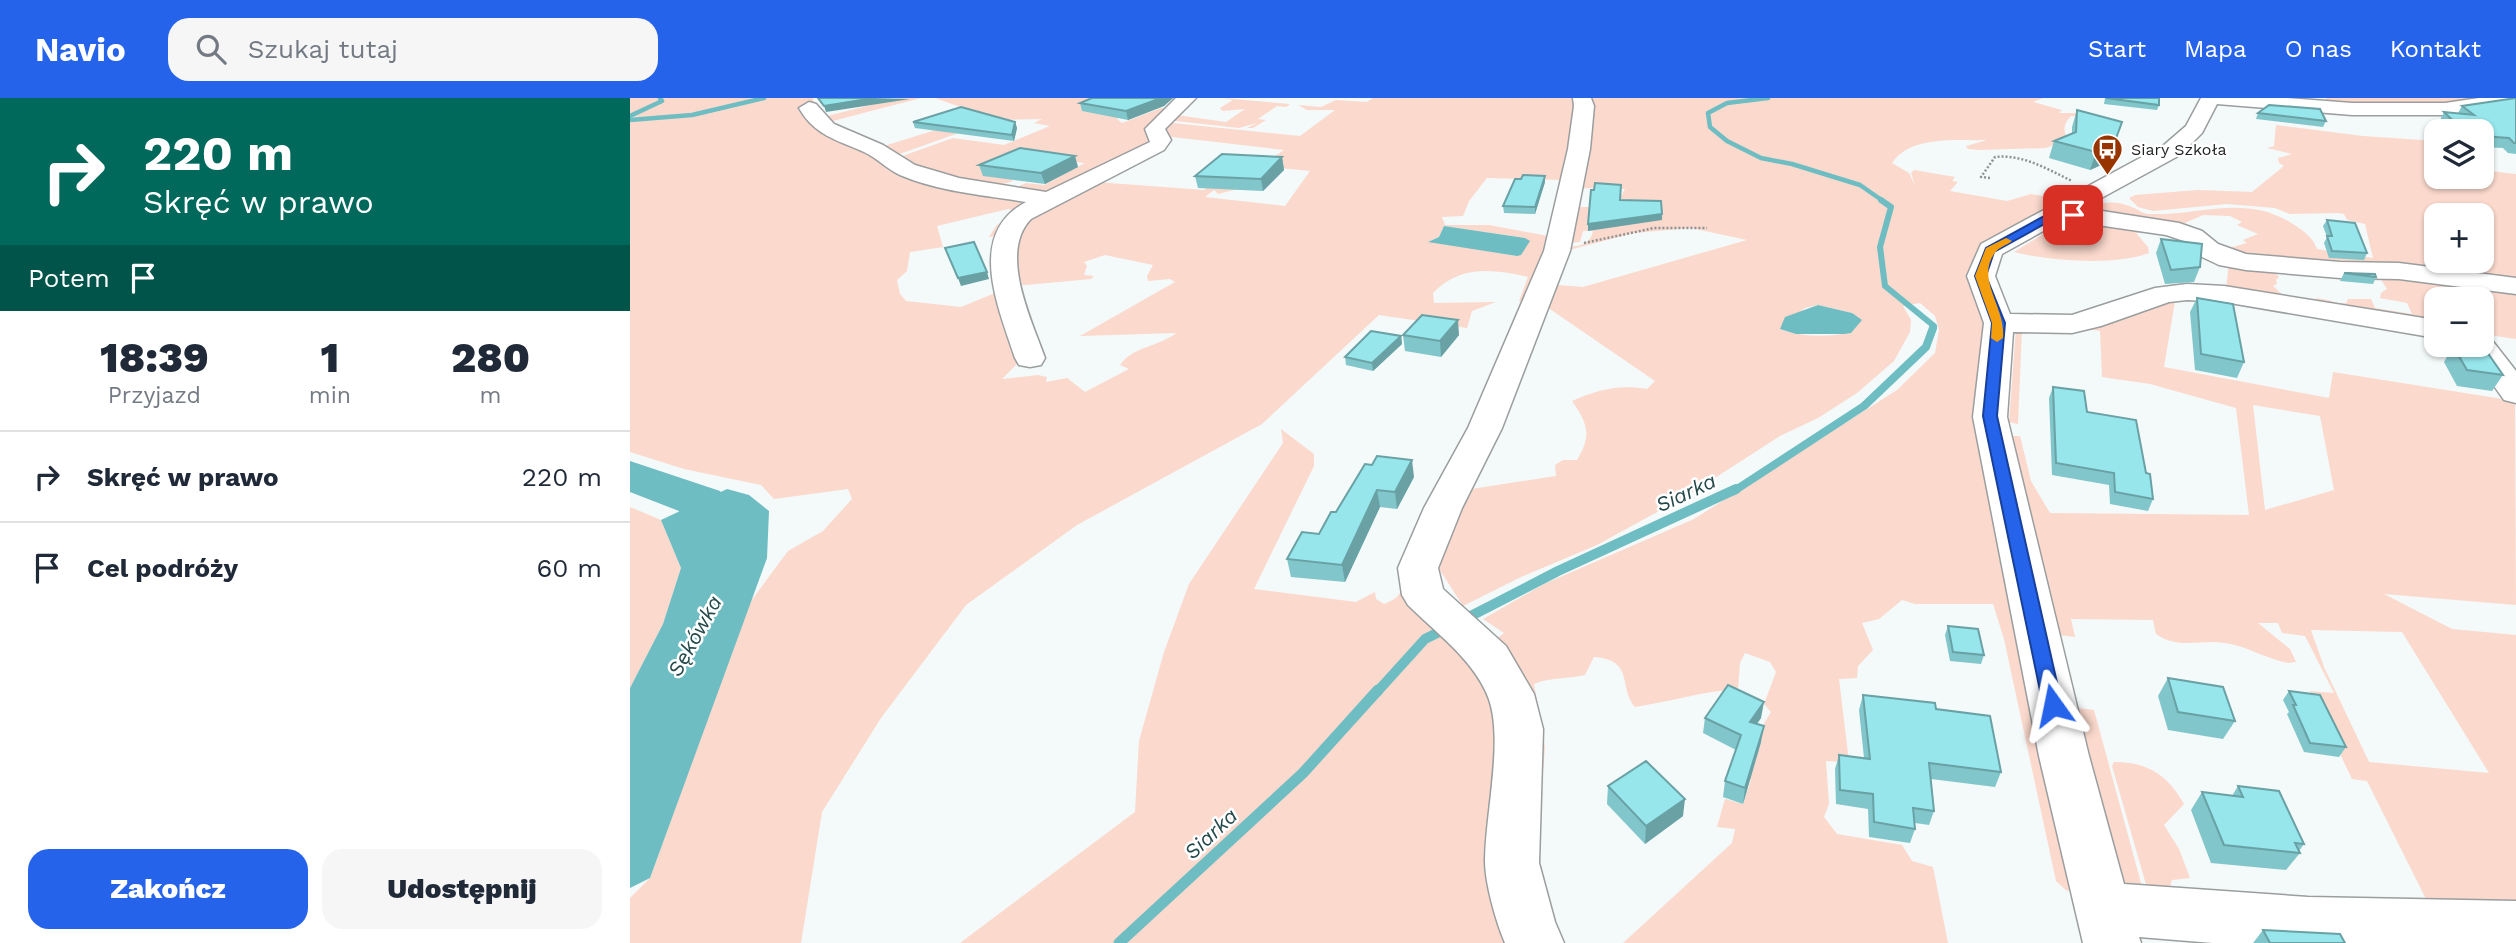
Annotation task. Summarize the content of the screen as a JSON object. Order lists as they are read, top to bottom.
{
  "water": ["Siarka", "Sękówka"],
  "places": {
    "bus stop": ["Siary Szkoła"]
  },
  "page": {
    "header": "Navio",
    "search": "Szukaj tutaj",
    "nav": [
      "Start",
      "Mapa",
      "O nas",
      "Kontakt"
    ],
    "turn": ["220 m", "Skręć w prawo"],
    "map_buttons": ["+", "−"],
    "then": "Potem",
    "eta": [
      "18:39",
      "Przyjazd",
      "1",
      "min",
      "280",
      "m"
    ],
    "list": [
      {
        "name": "Skręć w prawo",
        "value": "220 m"
      },
      {
        "name": "Cel podróży",
        "value": "60 m"
      }
    ],
    "buttons": ["Zakończ", "Udostępnij"]
  }
}
